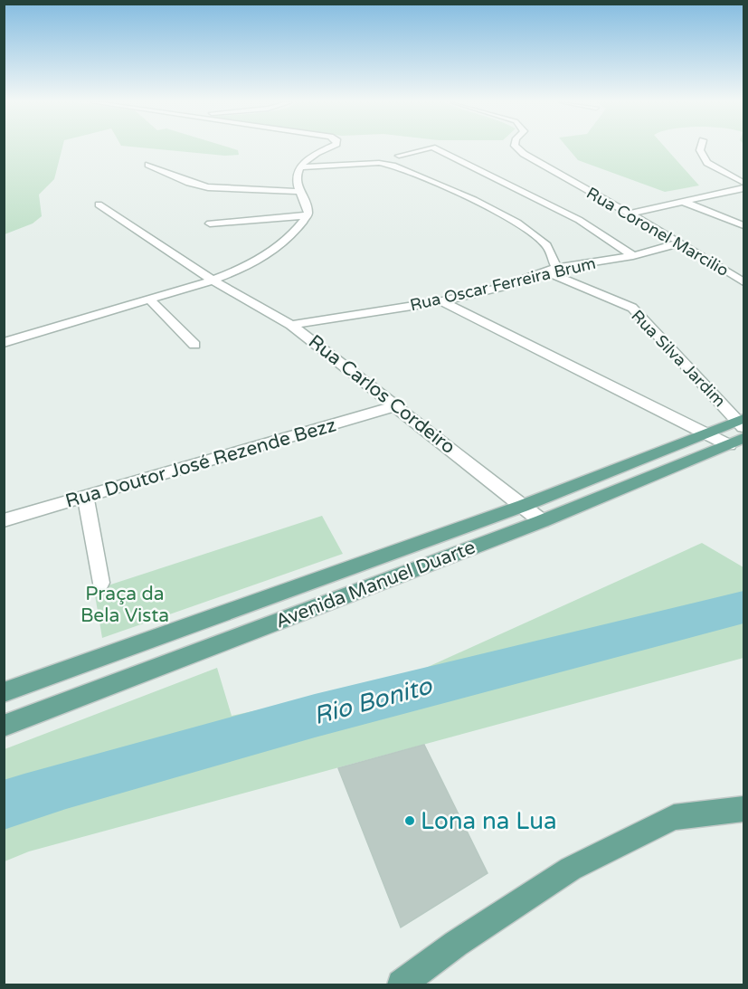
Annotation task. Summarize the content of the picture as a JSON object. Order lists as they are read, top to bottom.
{
  "streets": {
    "main road": ["Avenida Manuel Duarte"],
    "street": [
      "Rua Coronel Marcilio",
      "Rua Oscar Ferreira Brum",
      "Rua Silva Jardim",
      "Rua Carlos Cordeiro",
      "Rua Doutor José Rezende Bezz"
    ]
  },
  "crossings": [
    ["Rua Coronel Marcilio", "Rua Oscar Ferreira Brum"],
    ["Rua Oscar Ferreira Brum", "Rua Silva Jardim"],
    ["Rua Oscar Ferreira Brum", "Rua Carlos Cordeiro"],
    ["Rua Silva Jardim", "Avenida Manuel Duarte"],
    ["Rua Carlos Cordeiro", "Rua Doutor José Rezende Bezz"],
    ["Rua Carlos Cordeiro", "Avenida Manuel Duarte"]
  ],
  "water": ["Rio Bonito"],
  "parks": ["Praça da Bela Vista"],
  "places": ["Lona na Lua"]
}
